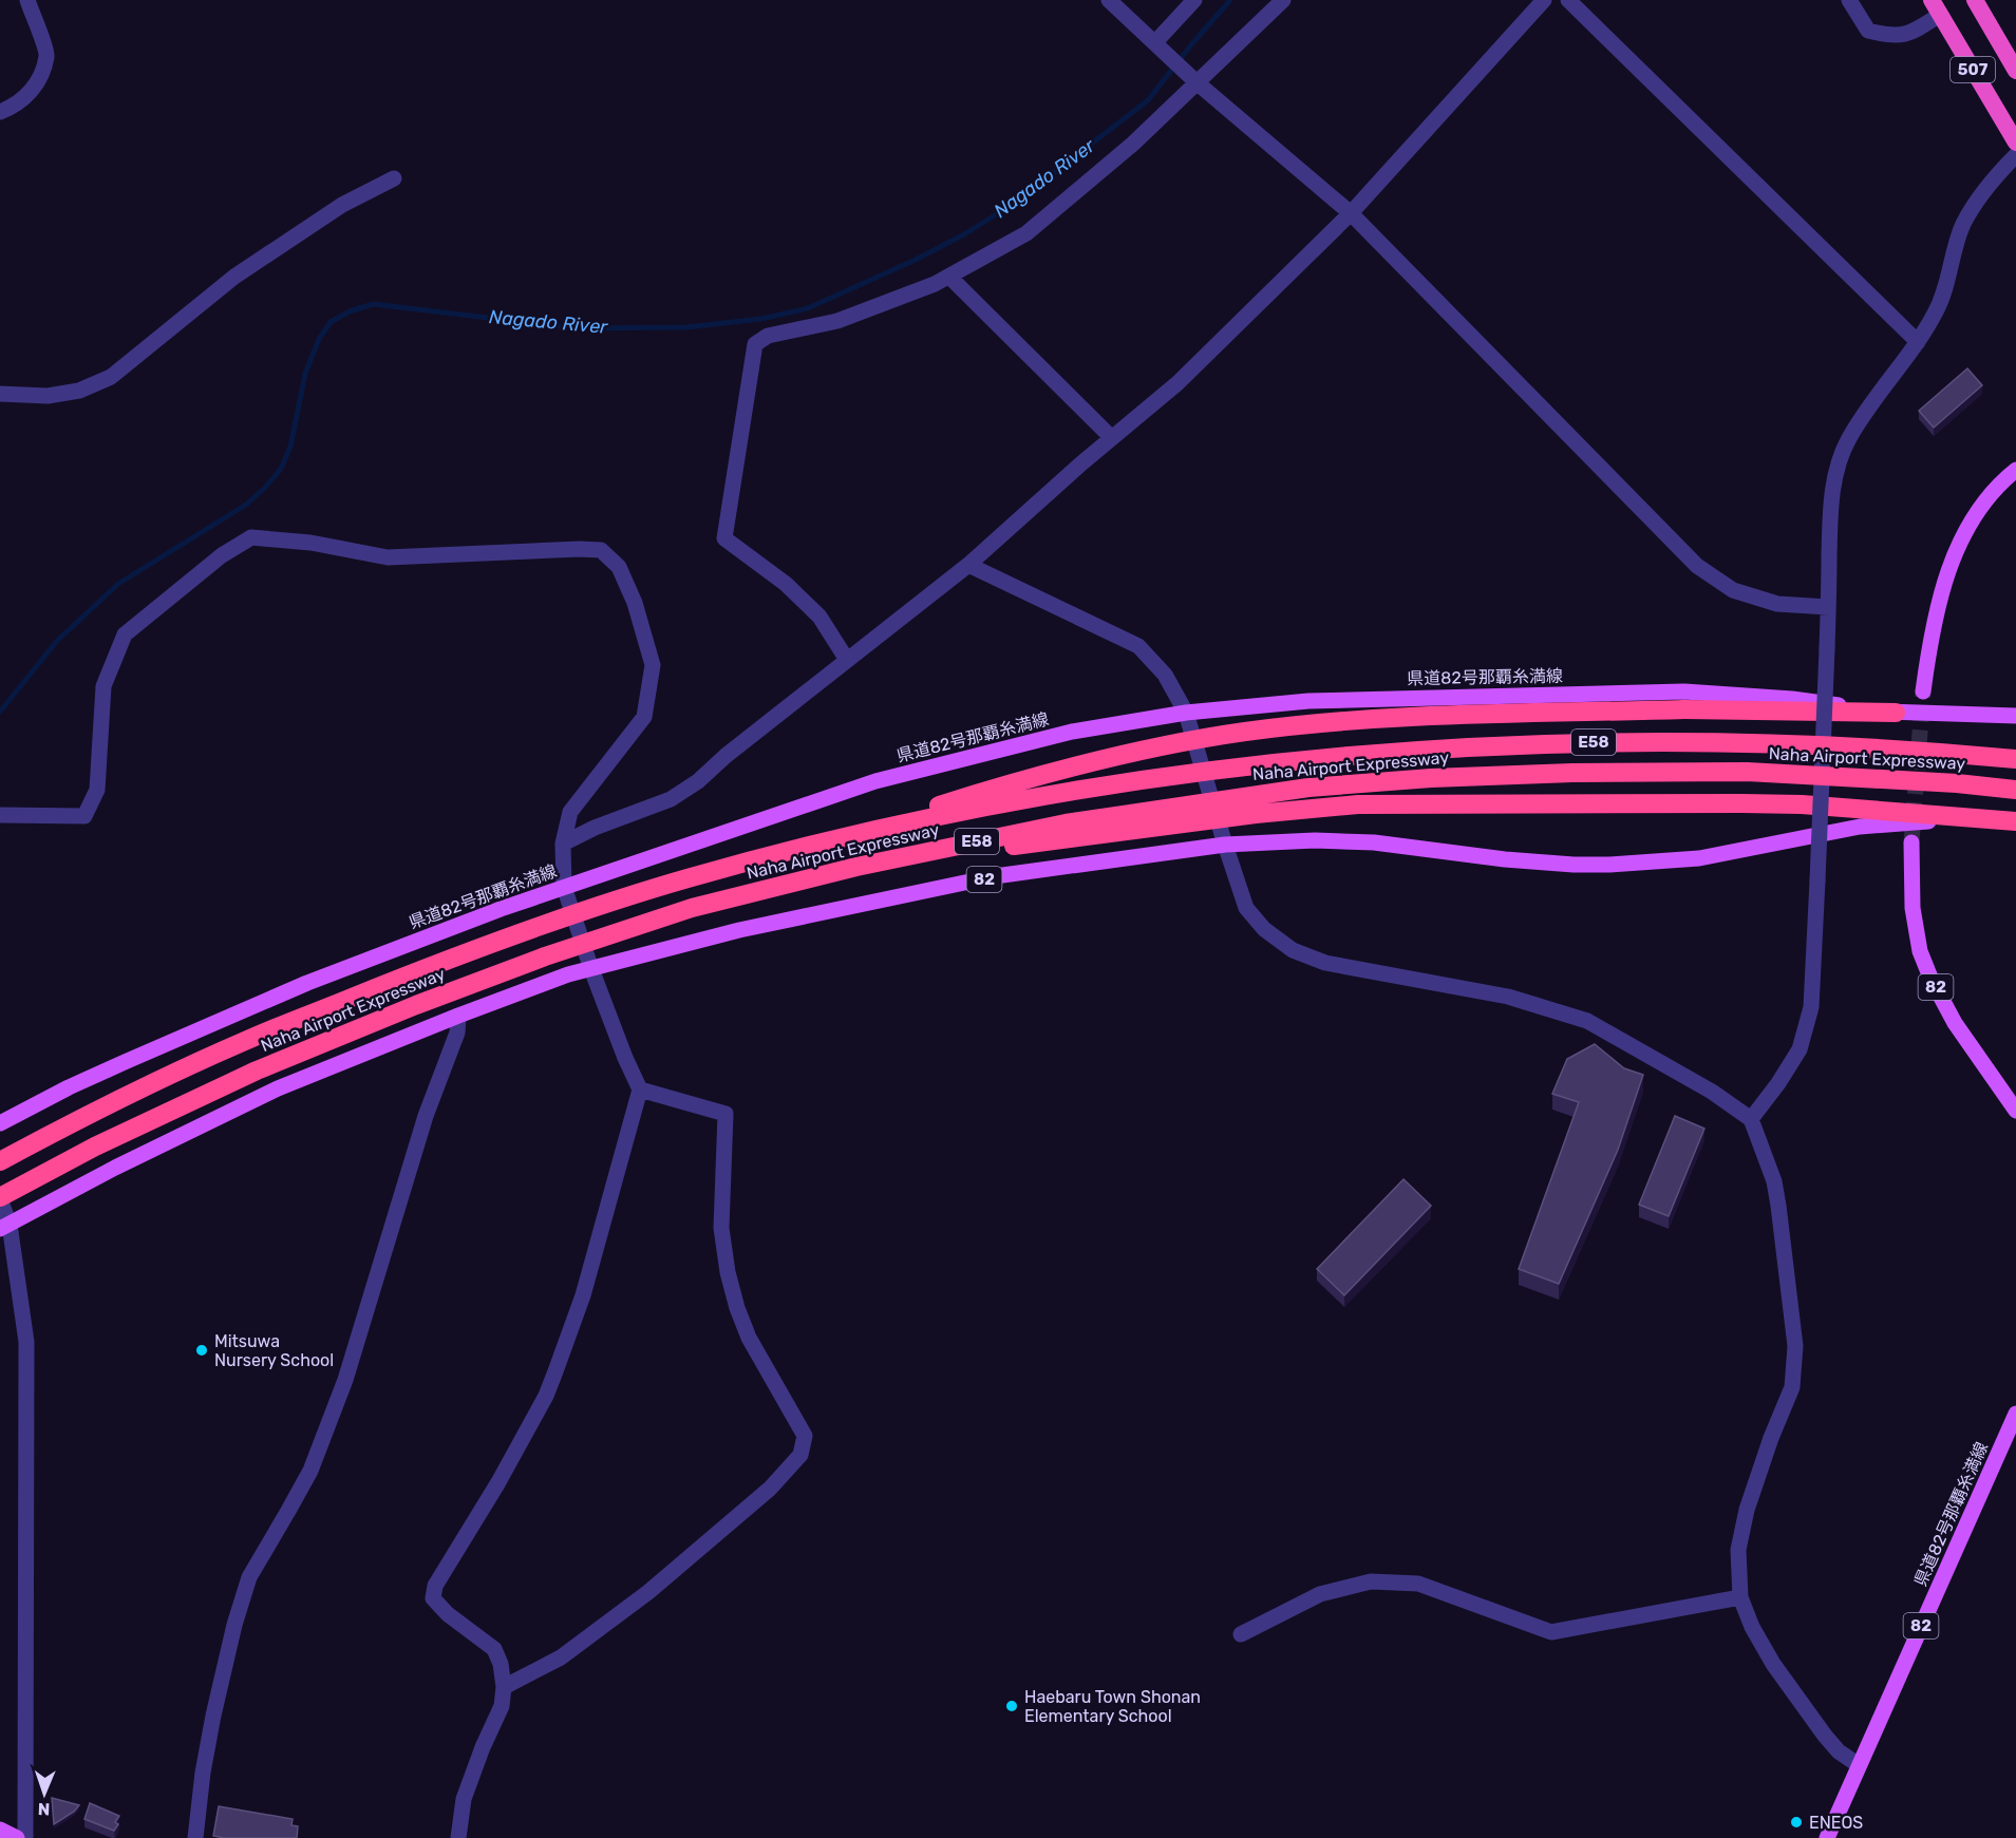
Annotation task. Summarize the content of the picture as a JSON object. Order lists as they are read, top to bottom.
{
  "streets": {
    "highway": ["507", "E58", "Naha Airport Expressway"],
    "main road": ["県道82号那覇糸満線", "82"]
  },
  "water": ["Nagado River"],
  "places": ["Mitsuwa Nursery School", "Haebaru Town Shonan Elementary School", "ENEOS"],
  "north": "bottom"
}
